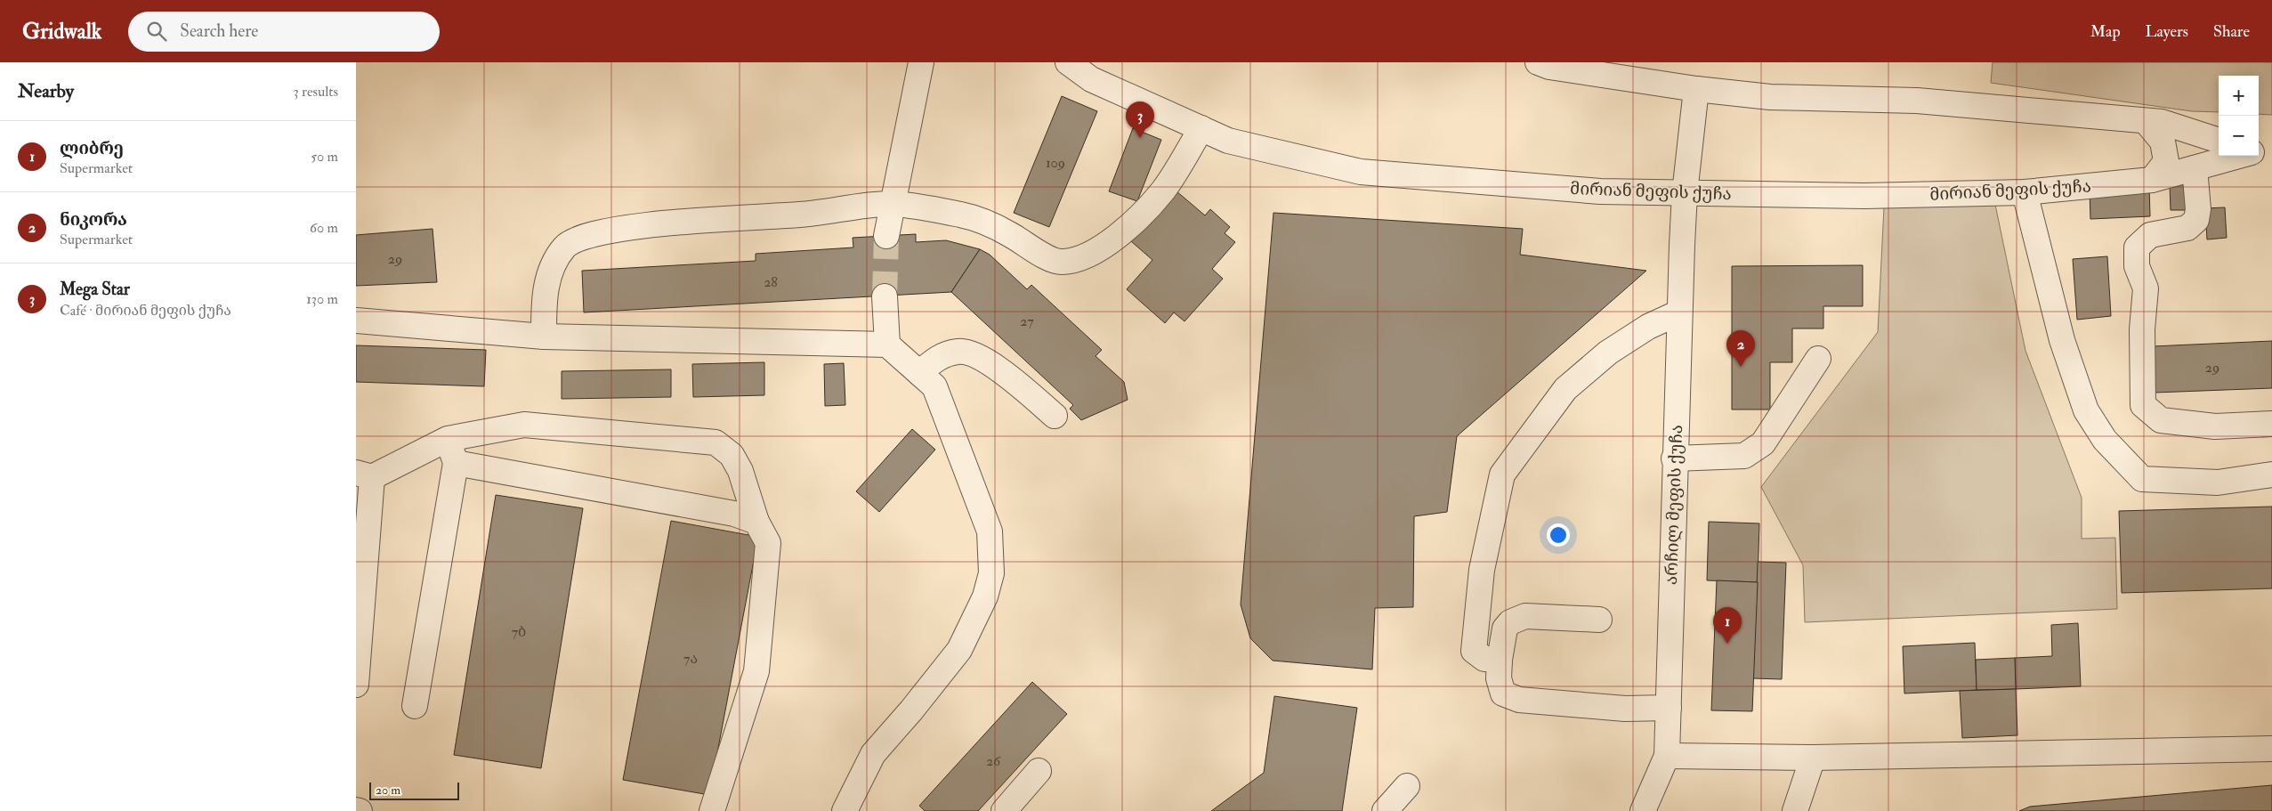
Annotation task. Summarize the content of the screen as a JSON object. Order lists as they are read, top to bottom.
{
  "streets": {
    "street": ["მირიან მეფის ქუჩა", "არჩილ მეფის ქუჩა"]
  },
  "crossings": [
    ["მირიან მეფის ქუჩა", "არჩილ მეფის ქუჩა"]
  ],
  "house_numbers": [
    "109",
    "29",
    "28",
    "27",
    "29",
    "7ბ",
    "7ა",
    "26"
  ],
  "scale_bar": "20 m",
  "page": {
    "header": "Gridwalk",
    "search": "Search here",
    "nav": ["Map", "Layers", "Share"],
    "heading": ["Nearby", "3 results"],
    "map_buttons": ["+", "−"],
    "pins": ["3", "2", "1"],
    "list": [
      {
        "mark": "1",
        "name": "ლიბრე",
        "note": "Supermarket",
        "value": "50 m"
      },
      {
        "mark": "2",
        "name": "ნიკორა",
        "note": "Supermarket",
        "value": "60 m"
      },
      {
        "mark": "3",
        "name": "Mega Star",
        "note": "Café · მირიან მეფის ქუჩა",
        "value": "130 m"
      }
    ],
    "scale": "20 m"
  }
}
